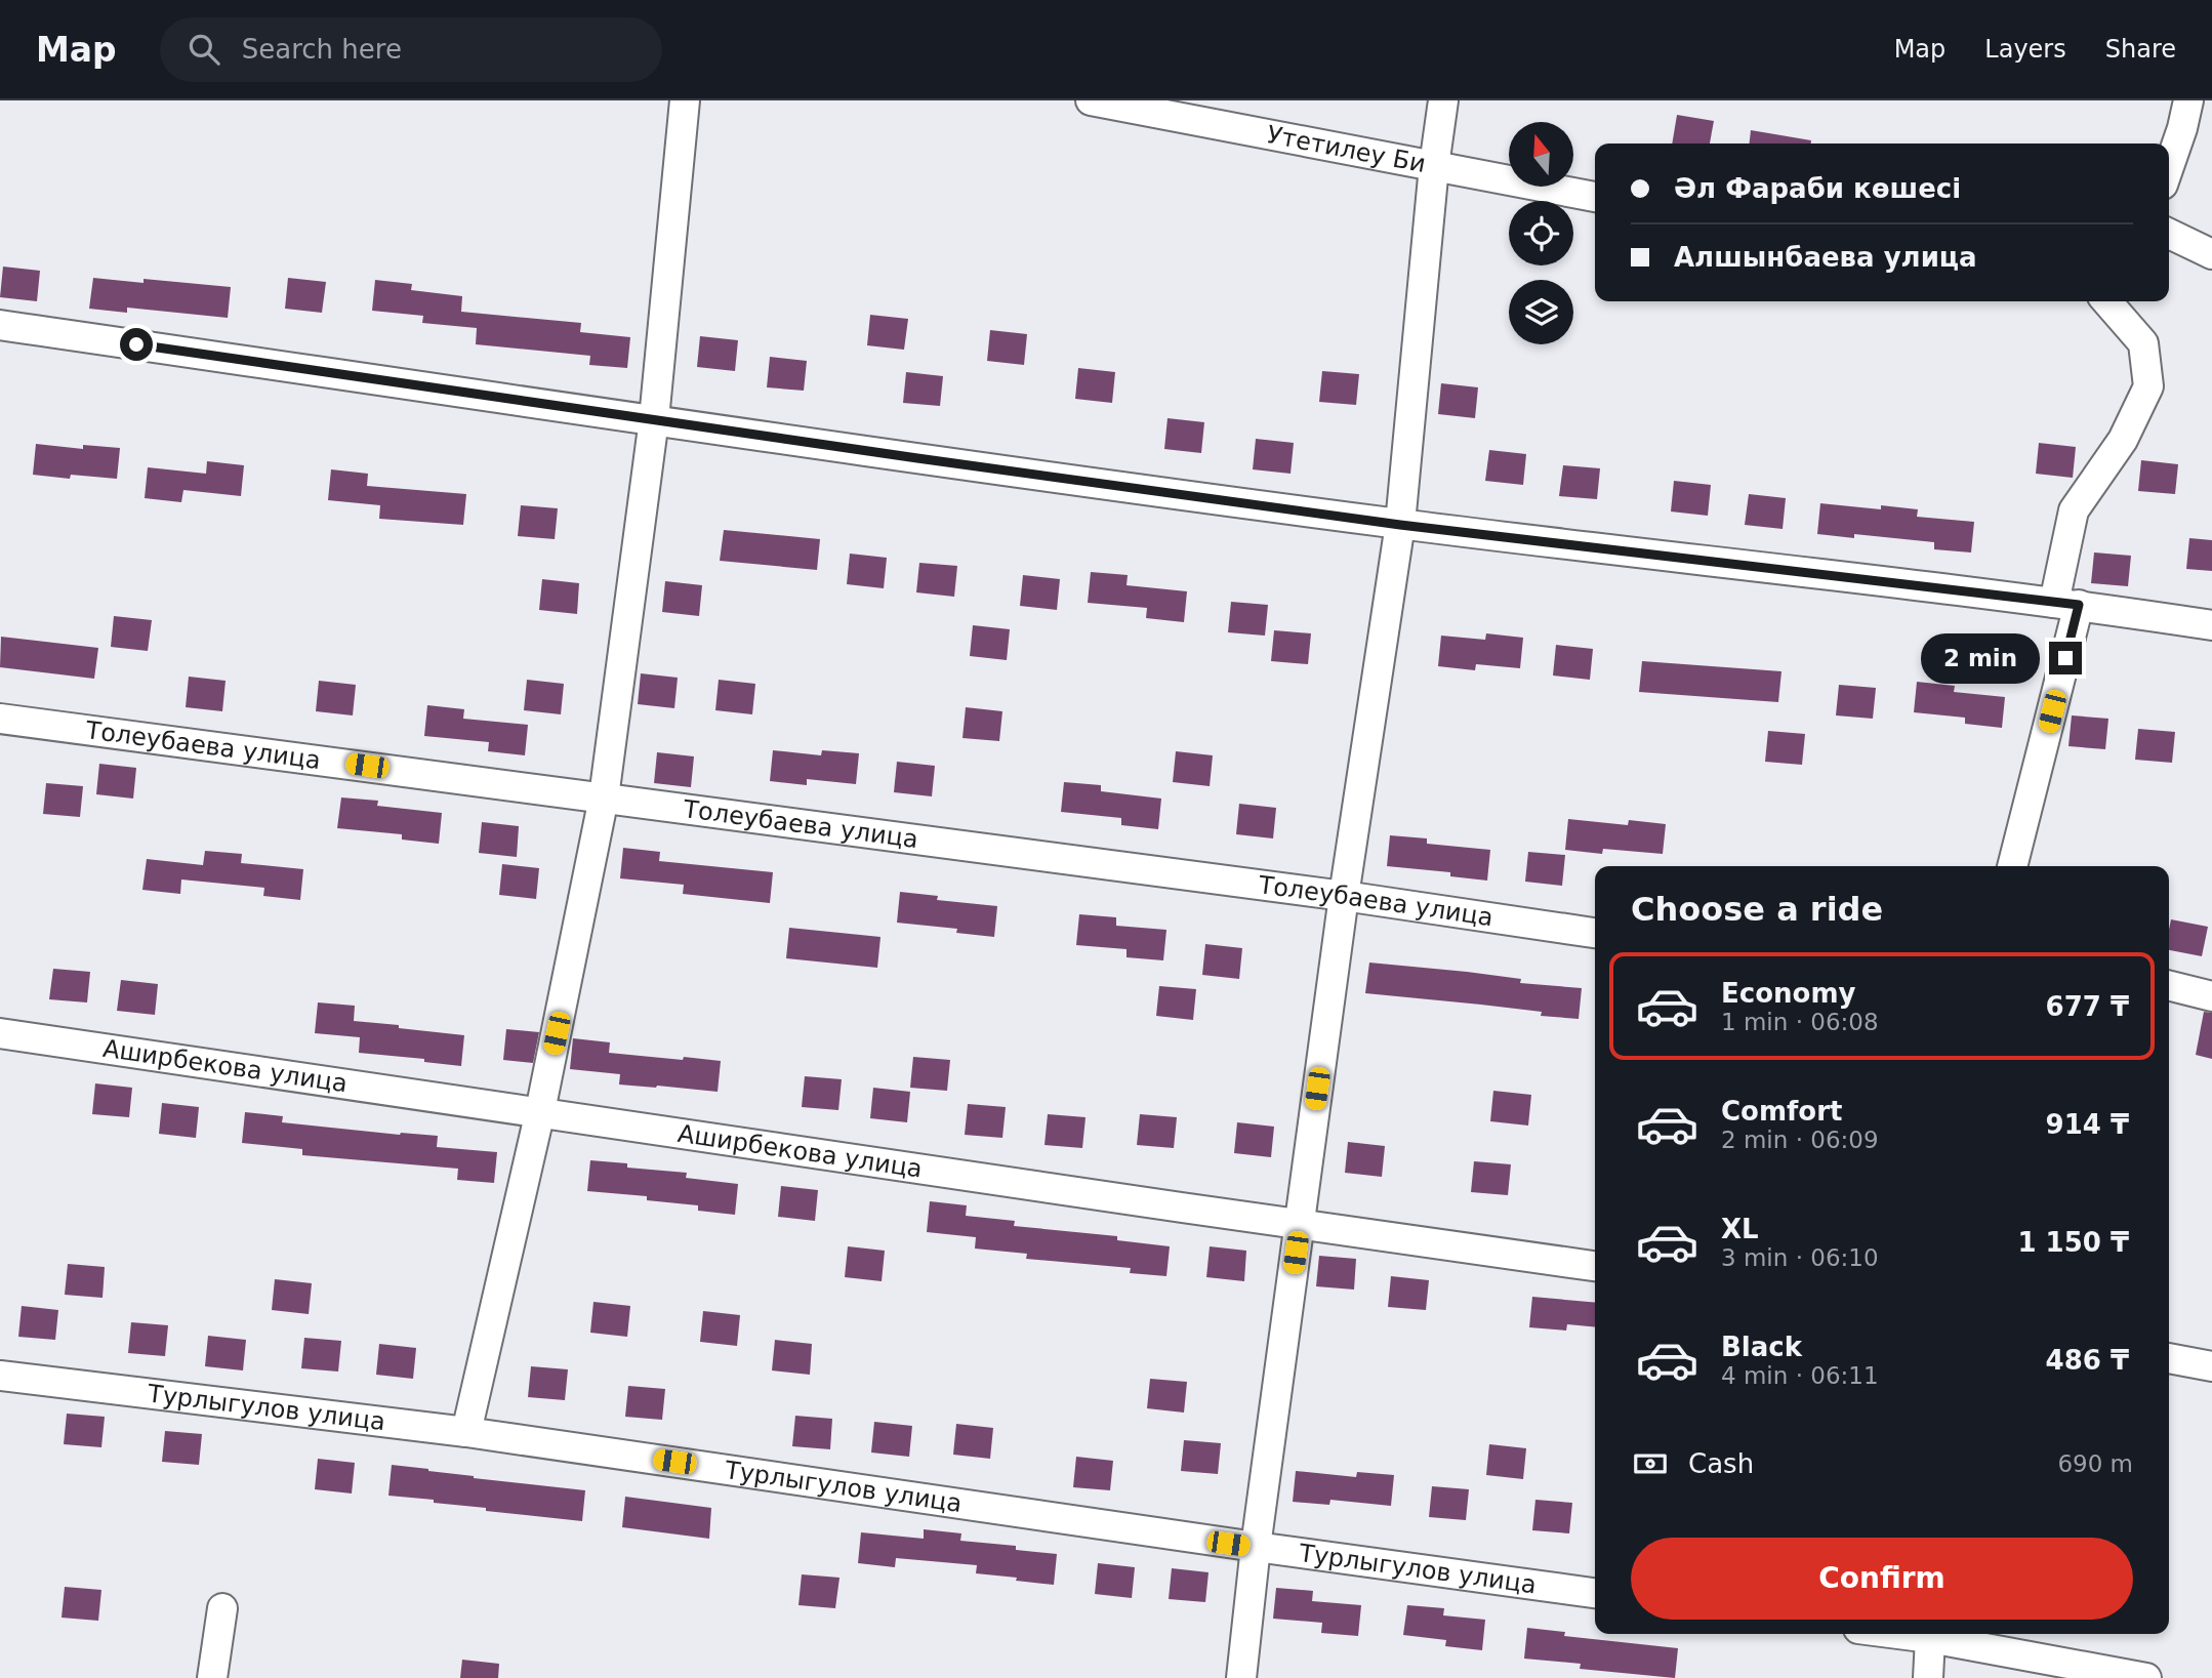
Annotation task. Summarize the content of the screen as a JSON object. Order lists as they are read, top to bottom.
{
  "streets": {
    "street": [
      "Утетилеу Би",
      "Толеубаева улица",
      "Аширбекова улица",
      "Турлыгулов улица"
    ]
  },
  "north": "top",
  "page": {
    "header": "Map",
    "search": "Search here",
    "nav": ["Map", "Layers", "Share"],
    "banner": ["Әл Фараби көшесі", "Алшынбаева улица"],
    "bubble": "2 min",
    "heading": "Choose a ride",
    "list": [
      {
        "name": "Economy",
        "note": "1 min · 06:08",
        "value": "677 ₸"
      },
      {
        "name": "Comfort",
        "note": "2 min · 06:09",
        "value": "914 ₸"
      },
      {
        "name": "XL",
        "note": "3 min · 06:10",
        "value": "1 150 ₸"
      },
      {
        "name": "Black",
        "note": "4 min · 06:11",
        "value": "486 ₸"
      }
    ],
    "pay": ["Cash", "690 m"],
    "buttons": "Confirm"
  }
}
